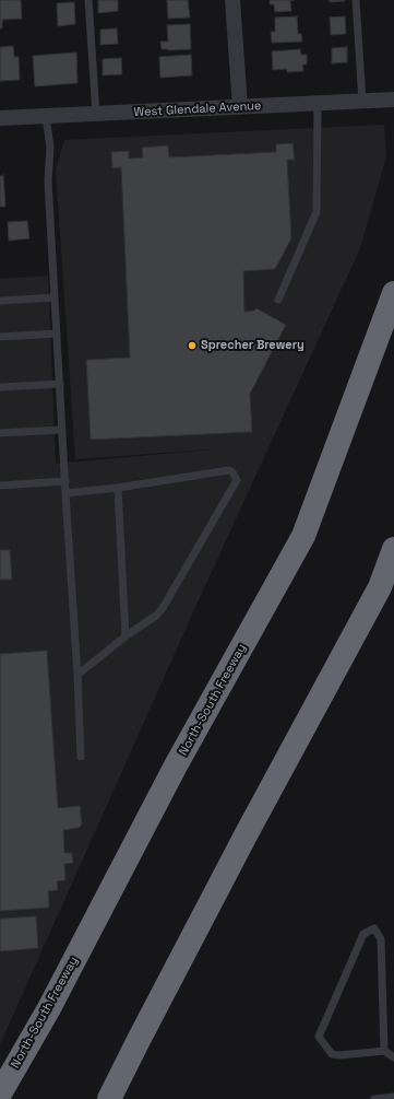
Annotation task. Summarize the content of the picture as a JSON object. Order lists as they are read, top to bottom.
{
  "streets": {
    "highway": ["North-South Freeway"],
    "street": ["West Glendale Avenue"]
  },
  "places": ["Sprecher Brewery"]
}
